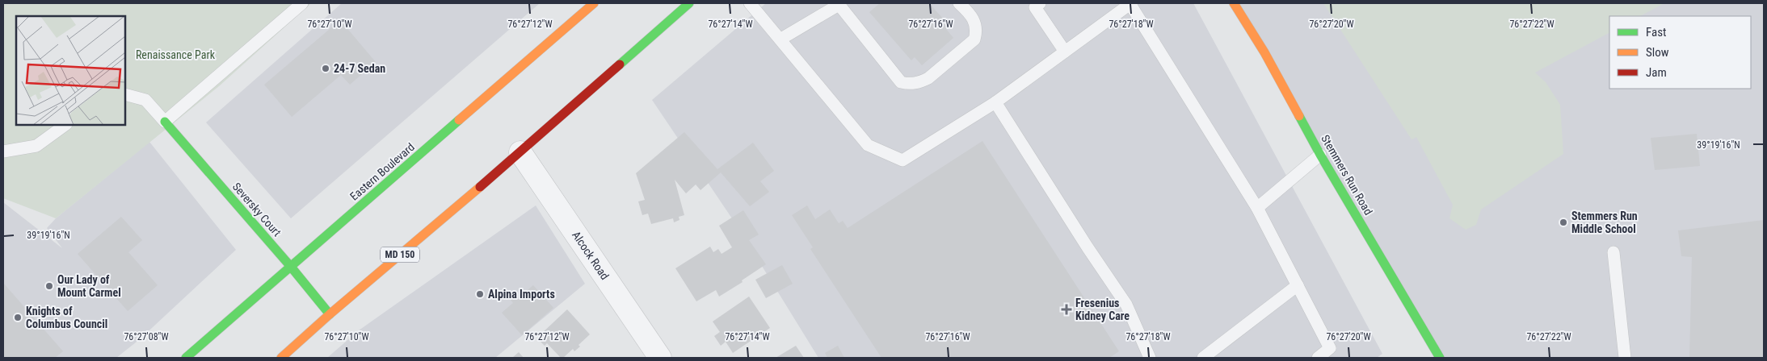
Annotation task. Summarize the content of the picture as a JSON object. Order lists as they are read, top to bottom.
{
  "streets": {
    "main road": [
      "Eastern Boulevard",
      "Stemmers Run Road",
      "Seversky Court",
      "MD 150"
    ],
    "street": ["Alcock Road"]
  },
  "crossings": [
    ["Eastern Boulevard", "Seversky Court"],
    ["Seversky Court", "MD 150"],
    ["MD 150", "Alcock Road"]
  ],
  "parks": ["Renaissance Park"],
  "places": {
    "other": [
      "24-7 Sedan",
      "Stemmers Run Middle School",
      "Our Lady of Mount Carmel",
      "Alpina Imports",
      "Knights of Columbus Council"
    ],
    "health": ["Fresenius Kidney Care"]
  },
  "legend": ["Fast", "Slow", "Jam"],
  "coordinates": [
    "76°27'10\"W",
    "76°27'12\"W",
    "76°27'14\"W",
    "76°27'18\"W",
    "76°27'20\"W",
    "76°27'16\"W",
    "76°27'22\"W",
    "39°19'16\"N",
    "76°27'08\"W"
  ]
}
